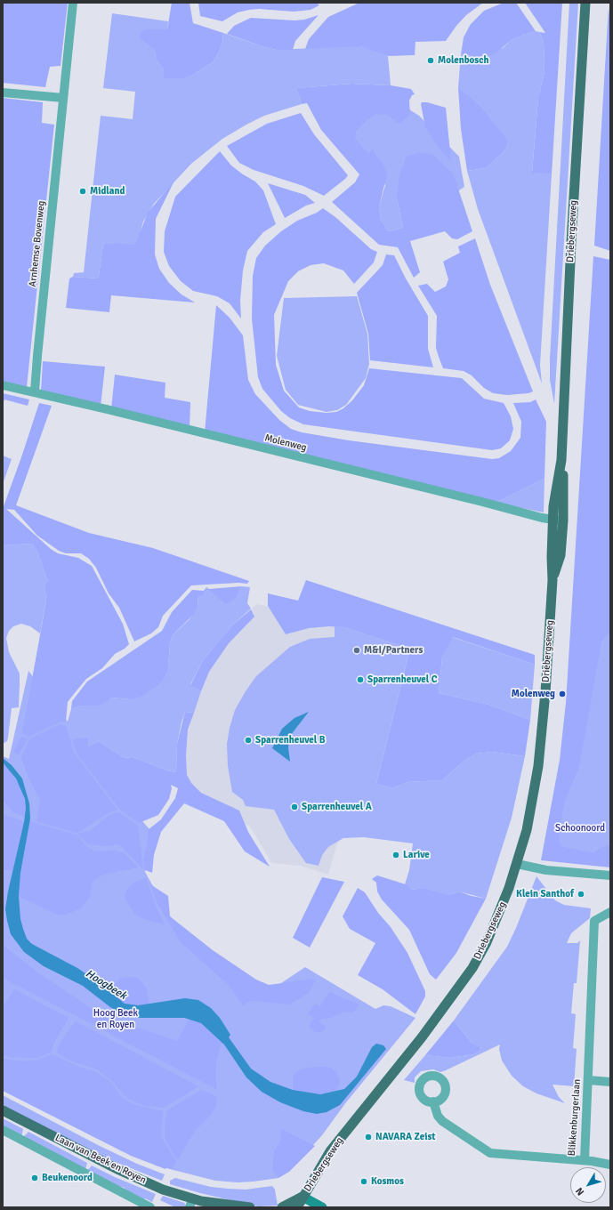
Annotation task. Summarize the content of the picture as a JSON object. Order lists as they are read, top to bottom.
{
  "streets": {
    "main road": ["Driebergseweg", "Laan van Beek en Royen"],
    "street": ["Arnhemse Bovenweg", "Molenweg", "Blikkenburgerlaan"]
  },
  "crossings": [
    ["Driebergseweg", "Molenweg"],
    ["Arnhemse Bovenweg", "Molenweg"]
  ],
  "water": ["Hoogbeek"],
  "parks": ["Schoonoord", "Hoog Beek en Royen"],
  "places": [
    "Molenbosch",
    "Midland",
    "M&I/Partners",
    "Sparrenheuvel C",
    "Molenweg",
    "Sparrenheuvel B",
    "Sparrenheuvel A",
    "Larive",
    "Klein Santhof",
    "NAVARA Zeist",
    "Beukenoord",
    "Kosmos"
  ],
  "north": "bottom left"
}
